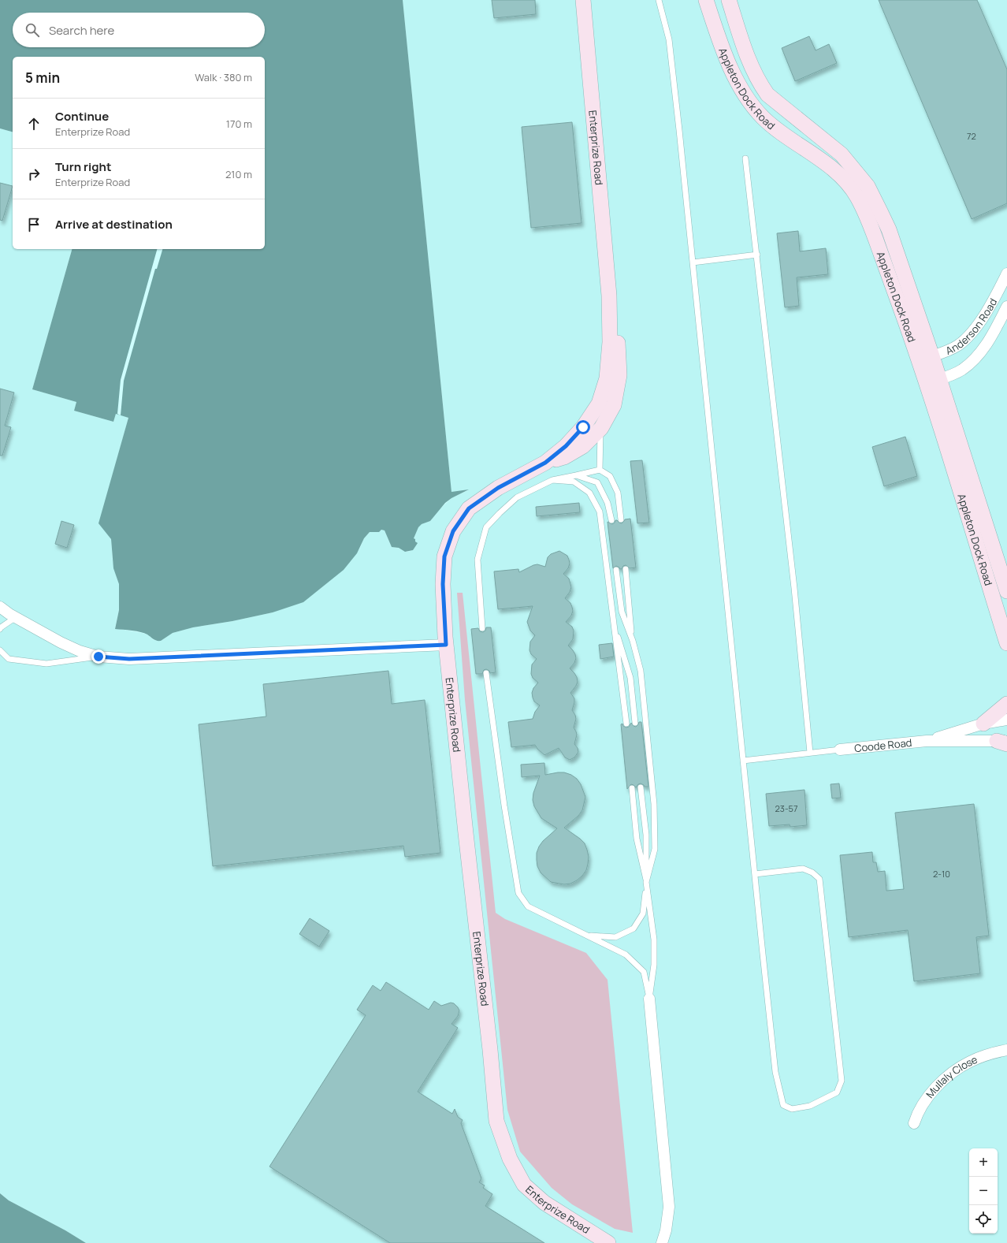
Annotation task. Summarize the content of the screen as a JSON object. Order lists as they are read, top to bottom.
{
  "streets": {
    "street": [
      "Appleton Dock Road",
      "Enterprize Road",
      "Anderson Road",
      "Coode Road",
      "Mullaly Close"
    ]
  },
  "crossings": [
    ["Appleton Dock Road", "Anderson Road"]
  ],
  "house_numbers": ["72", "23-57", "2-10"],
  "page": {
    "search": "Search here",
    "heading": ["5 min", "Walk · 380 m"],
    "list": [
      ["Continue", "Enterprize Road", "170 m"],
      ["Turn right", "Enterprize Road", "210 m"],
      "Arrive at destination"
    ],
    "map_buttons": ["+", "−"]
  }
}
